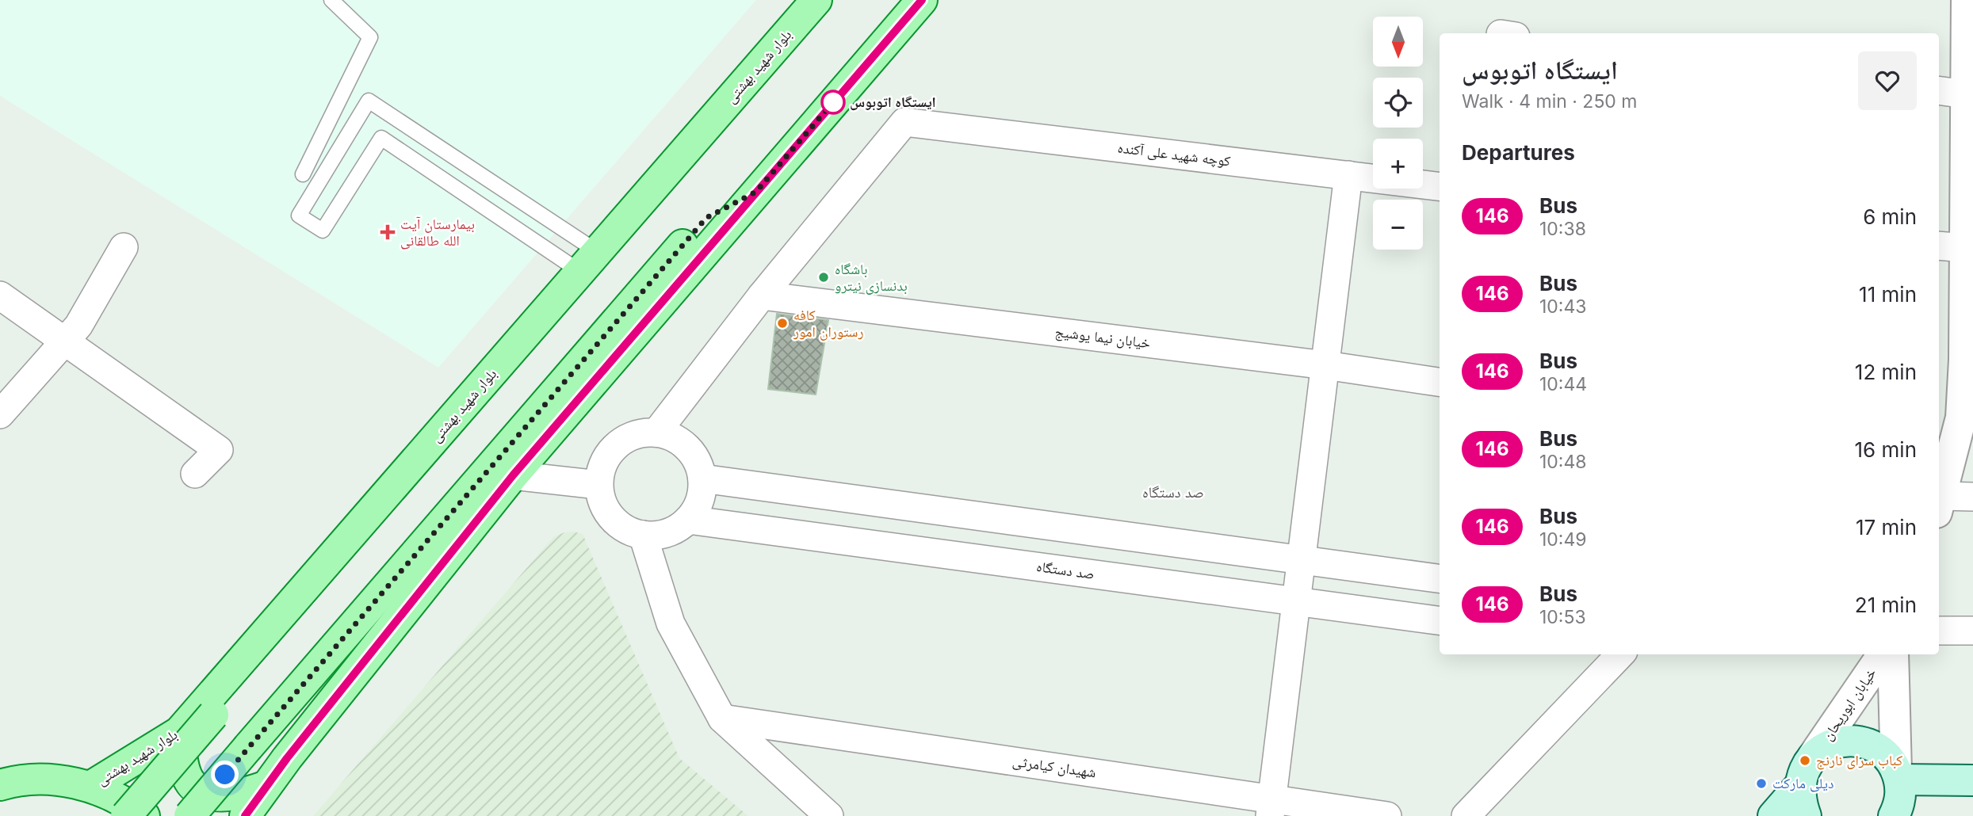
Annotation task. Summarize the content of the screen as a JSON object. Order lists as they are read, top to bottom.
{
  "streets": {
    "main road": ["بلوار شهید بهشتی"],
    "street": [
      "کوچه شهید علی آکنده",
      "خیابان نیما یوشیج",
      "صد دستگاه",
      "خیابان ابوریحان",
      "شهیدان کیامرثی"
    ]
  },
  "crossings": [
    ["کوچه شهید علی آکنده", "خیابان نیما یوشیج"]
  ],
  "districts": ["صد دستگاه"],
  "places": {
    "other": [
      "ایستگاه اتوبوس",
      "باشگاه بدنسازی نیترو",
      "کافه رستوران امور",
      "کباب سرای نارنج",
      "دیلی مارکت"
    ],
    "health": ["بیمارستان آیت الله طالقانی"]
  },
  "lines": ["bus line 146"],
  "north": "bottom",
  "page": {
    "map_buttons": ["+", "−"],
    "heading": [
      ["ایستگاه اتوبوس", "Walk · 4 min · 250 m"],
      "Departures"
    ],
    "list": [
      {
        "mark": "146",
        "name": "Bus",
        "note": "10:38",
        "value": "6 min"
      },
      {
        "mark": "146",
        "name": "Bus",
        "note": "10:43",
        "value": "11 min"
      },
      {
        "mark": "146",
        "name": "Bus",
        "note": "10:44",
        "value": "12 min"
      },
      {
        "mark": "146",
        "name": "Bus",
        "note": "10:48",
        "value": "16 min"
      },
      {
        "mark": "146",
        "name": "Bus",
        "note": "10:49",
        "value": "17 min"
      },
      {
        "mark": "146",
        "name": "Bus",
        "note": "10:53",
        "value": "21 min"
      }
    ]
  }
}
